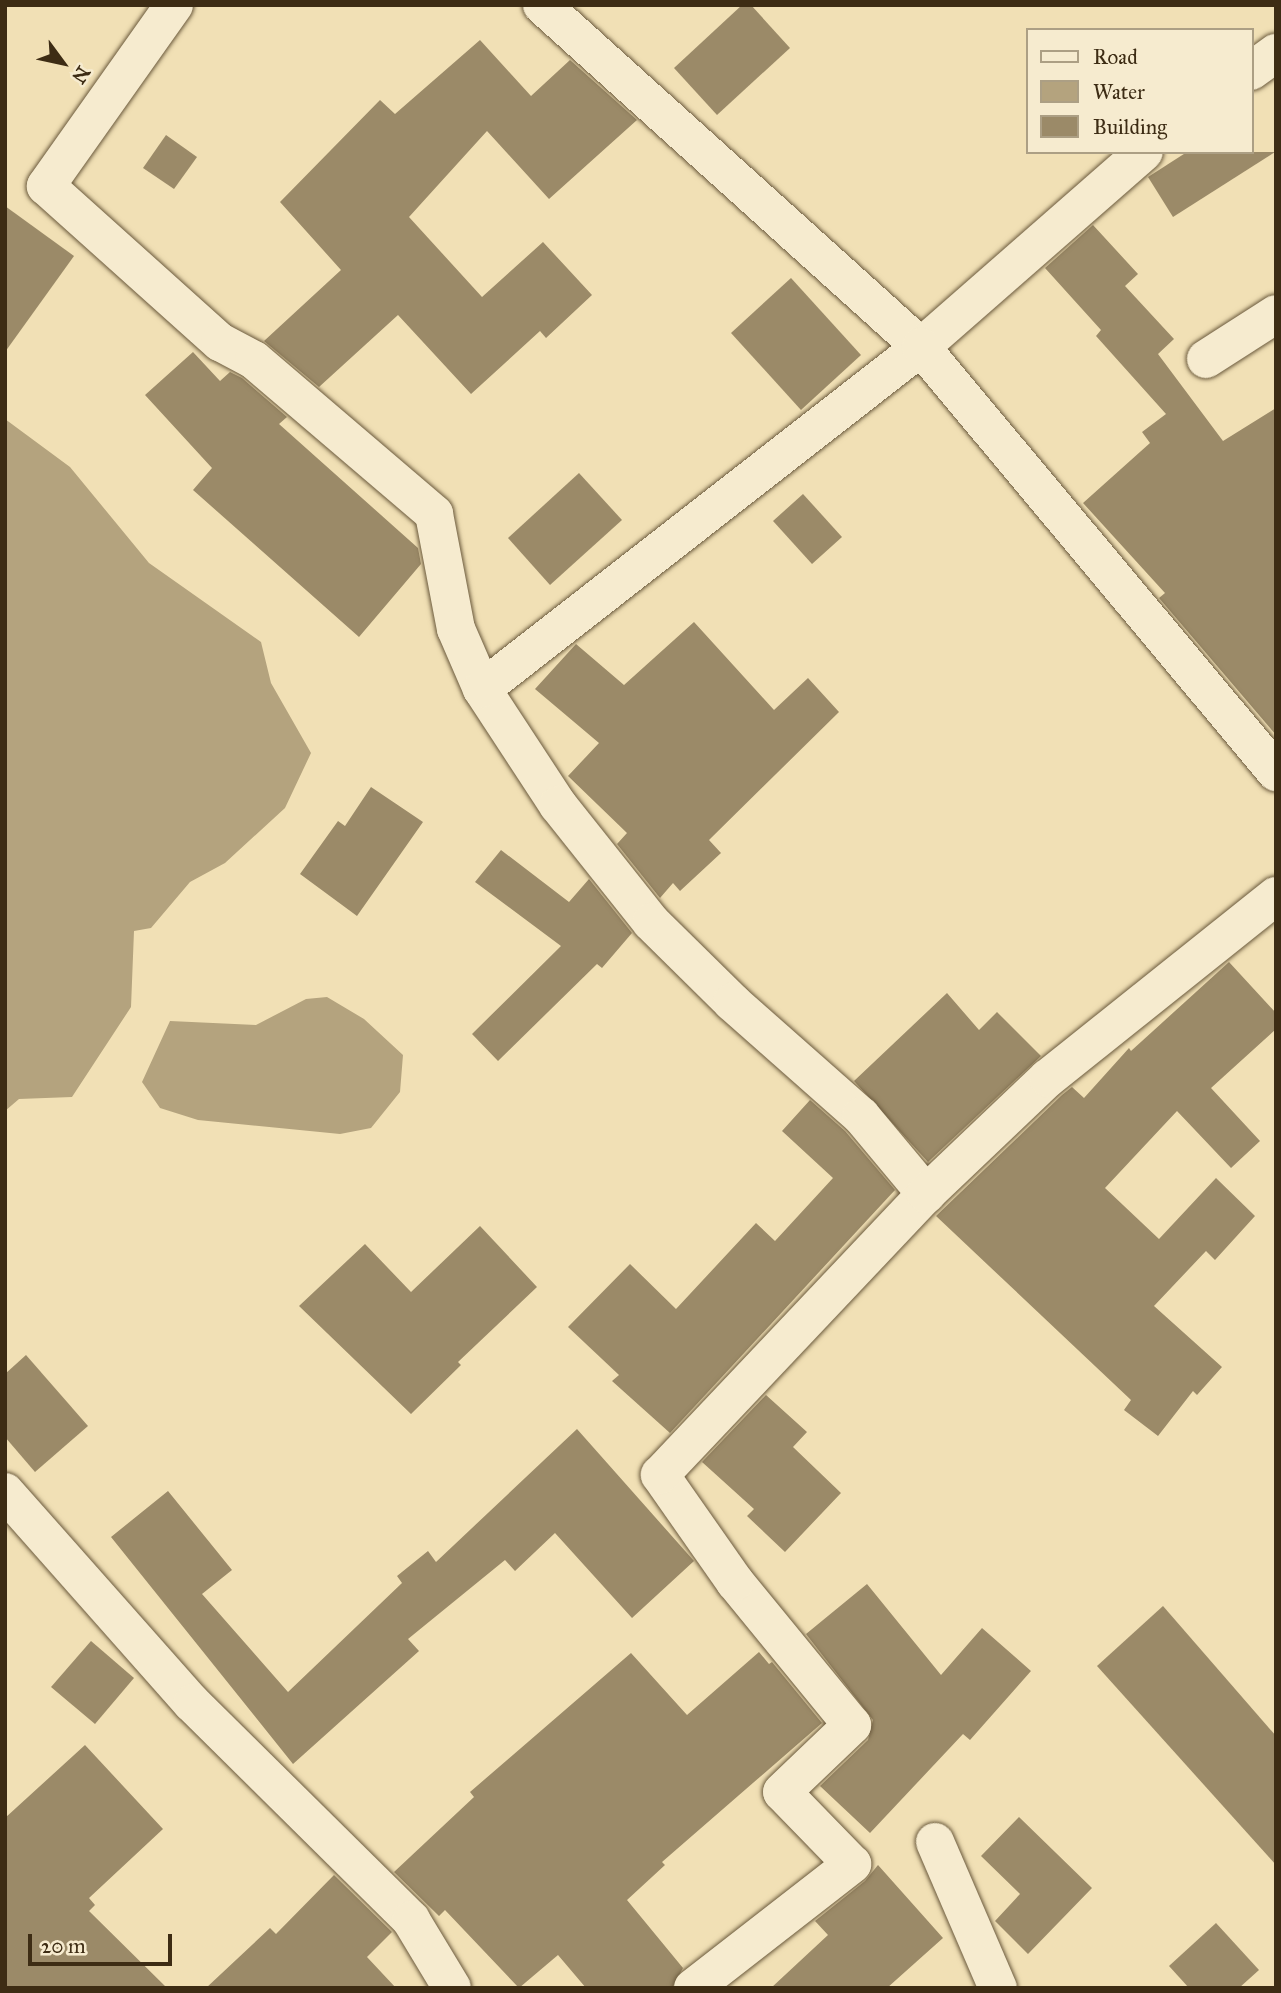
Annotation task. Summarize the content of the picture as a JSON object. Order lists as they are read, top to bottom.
{
  "legend": ["Road", "Water", "Building"],
  "scale_bar": "20 m",
  "north": "bottom right"
}
